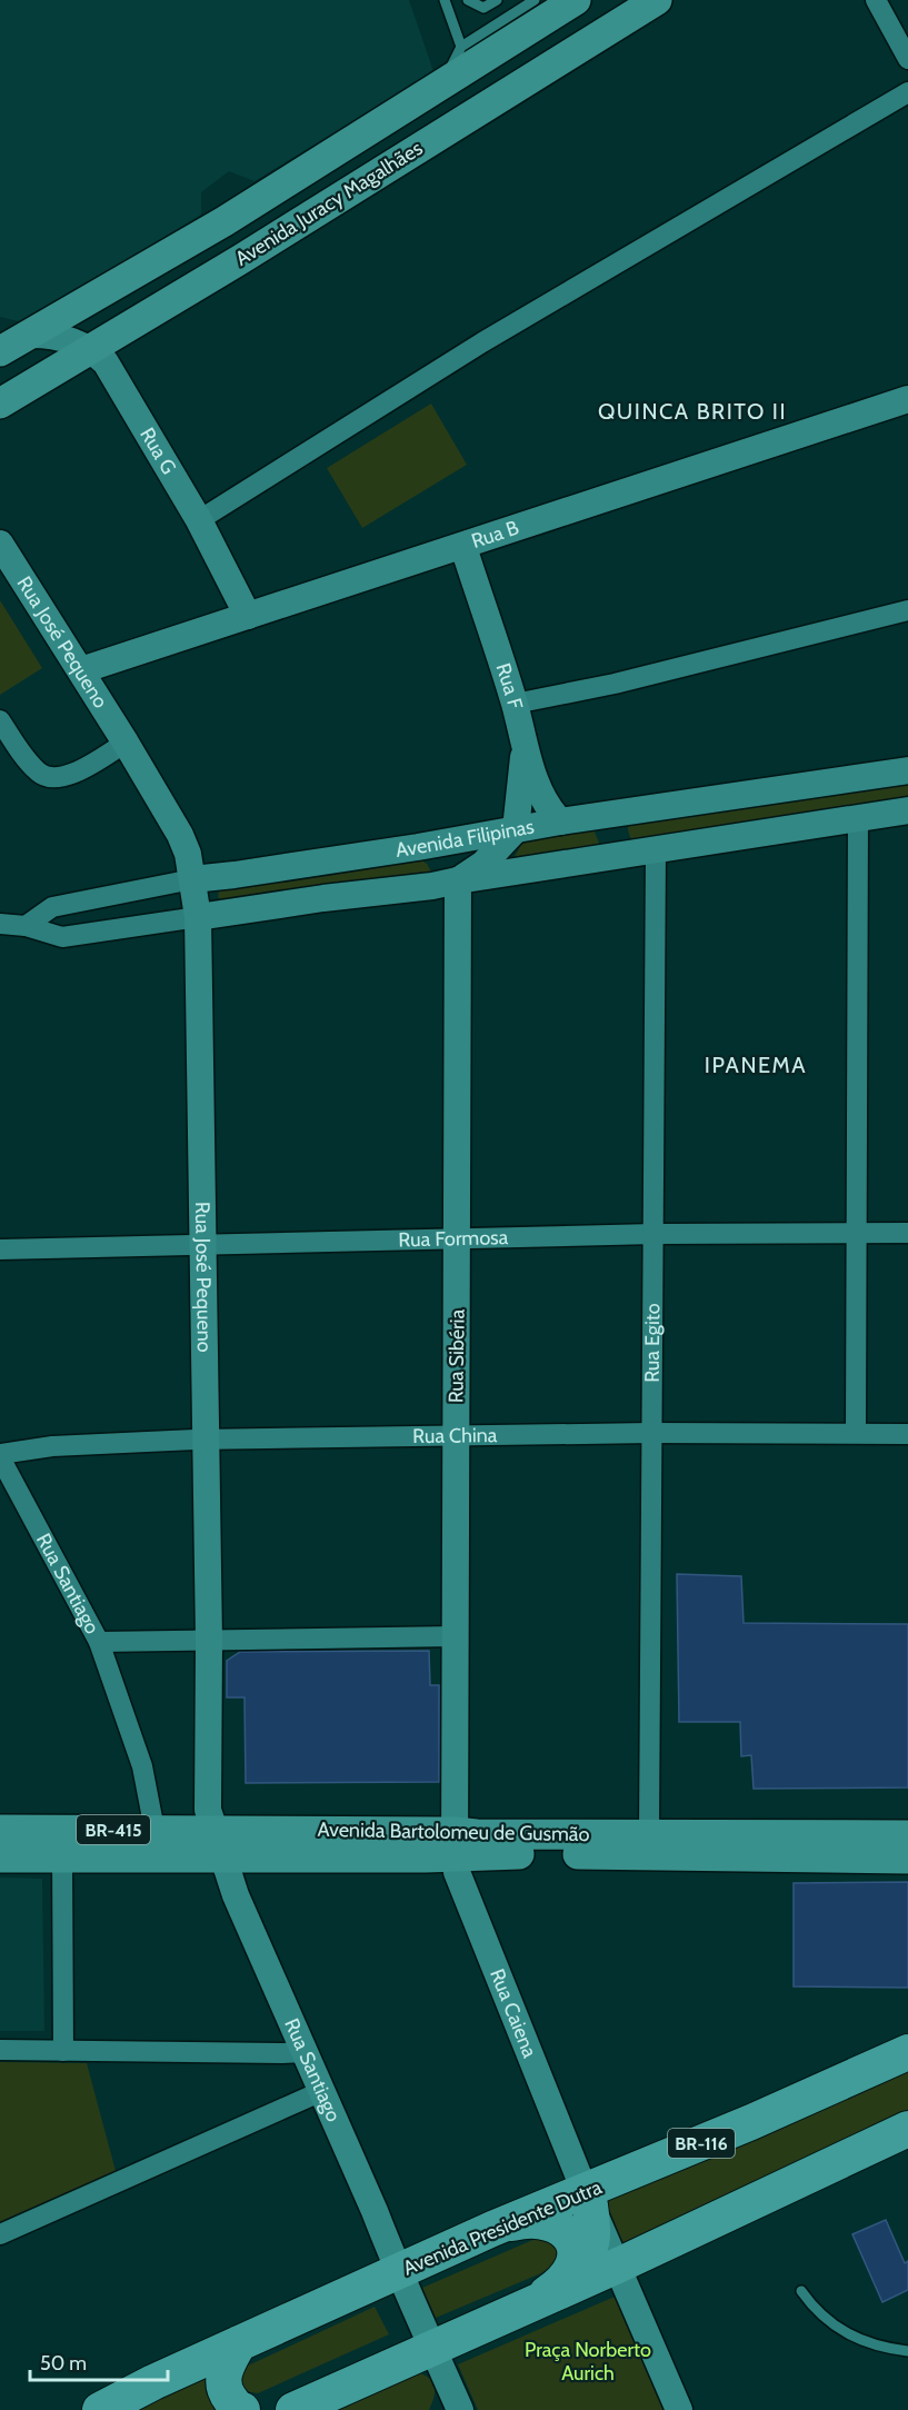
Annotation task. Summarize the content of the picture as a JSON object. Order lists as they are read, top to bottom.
{
  "streets": {
    "highway": ["BR-116", "Avenida Presidente Dutra"],
    "main road": [
      "Avenida Juracy Magalhães",
      "Rua G",
      "Rua B",
      "Rua José Pequeno",
      "Rua F",
      "Avenida Filipinas",
      "Rua Sibéria",
      "Rua Santiago",
      "BR-415",
      "Avenida Bartolomeu de Gusmão",
      "Rua Caiena"
    ],
    "street": ["Rua Formosa", "Rua Egito", "Rua China"]
  },
  "crossings": [
    ["Avenida Juracy Magalhães", "Rua G"],
    ["Rua G", "Rua B"],
    ["Rua B", "Rua José Pequeno"],
    ["Rua B", "Rua F"],
    ["Rua José Pequeno", "Avenida Filipinas"],
    ["Rua José Pequeno", "Rua Formosa"],
    ["Rua José Pequeno", "Rua China"],
    ["Rua José Pequeno", "Rua Santiago"],
    ["Rua José Pequeno", "Avenida Bartolomeu de Gusmão"],
    ["Rua F", "Avenida Filipinas"],
    ["Avenida Filipinas", "Rua Egito"],
    ["Avenida Filipinas", "Rua Sibéria"],
    ["Rua Formosa", "Rua Egito"],
    ["Rua Formosa", "Rua Sibéria"],
    ["Rua Egito", "Rua China"],
    ["Rua Egito", "Avenida Bartolomeu de Gusmão"],
    ["Rua Sibéria", "Rua China"],
    ["Rua Sibéria", "Avenida Bartolomeu de Gusmão"],
    ["Rua Sibéria", "Rua Caiena"],
    ["Rua China", "Rua Santiago"],
    ["Rua Santiago", "Avenida Bartolomeu de Gusmão"],
    ["Rua Santiago", "Avenida Presidente Dutra"],
    ["Avenida Bartolomeu de Gusmão", "Rua Caiena"],
    ["Rua Caiena", "Avenida Presidente Dutra"]
  ],
  "districts": ["QUINCA BRITO II", "IPANEMA"],
  "parks": ["Praça Norberto Aurich"],
  "scale_bar": "50 m"
}
